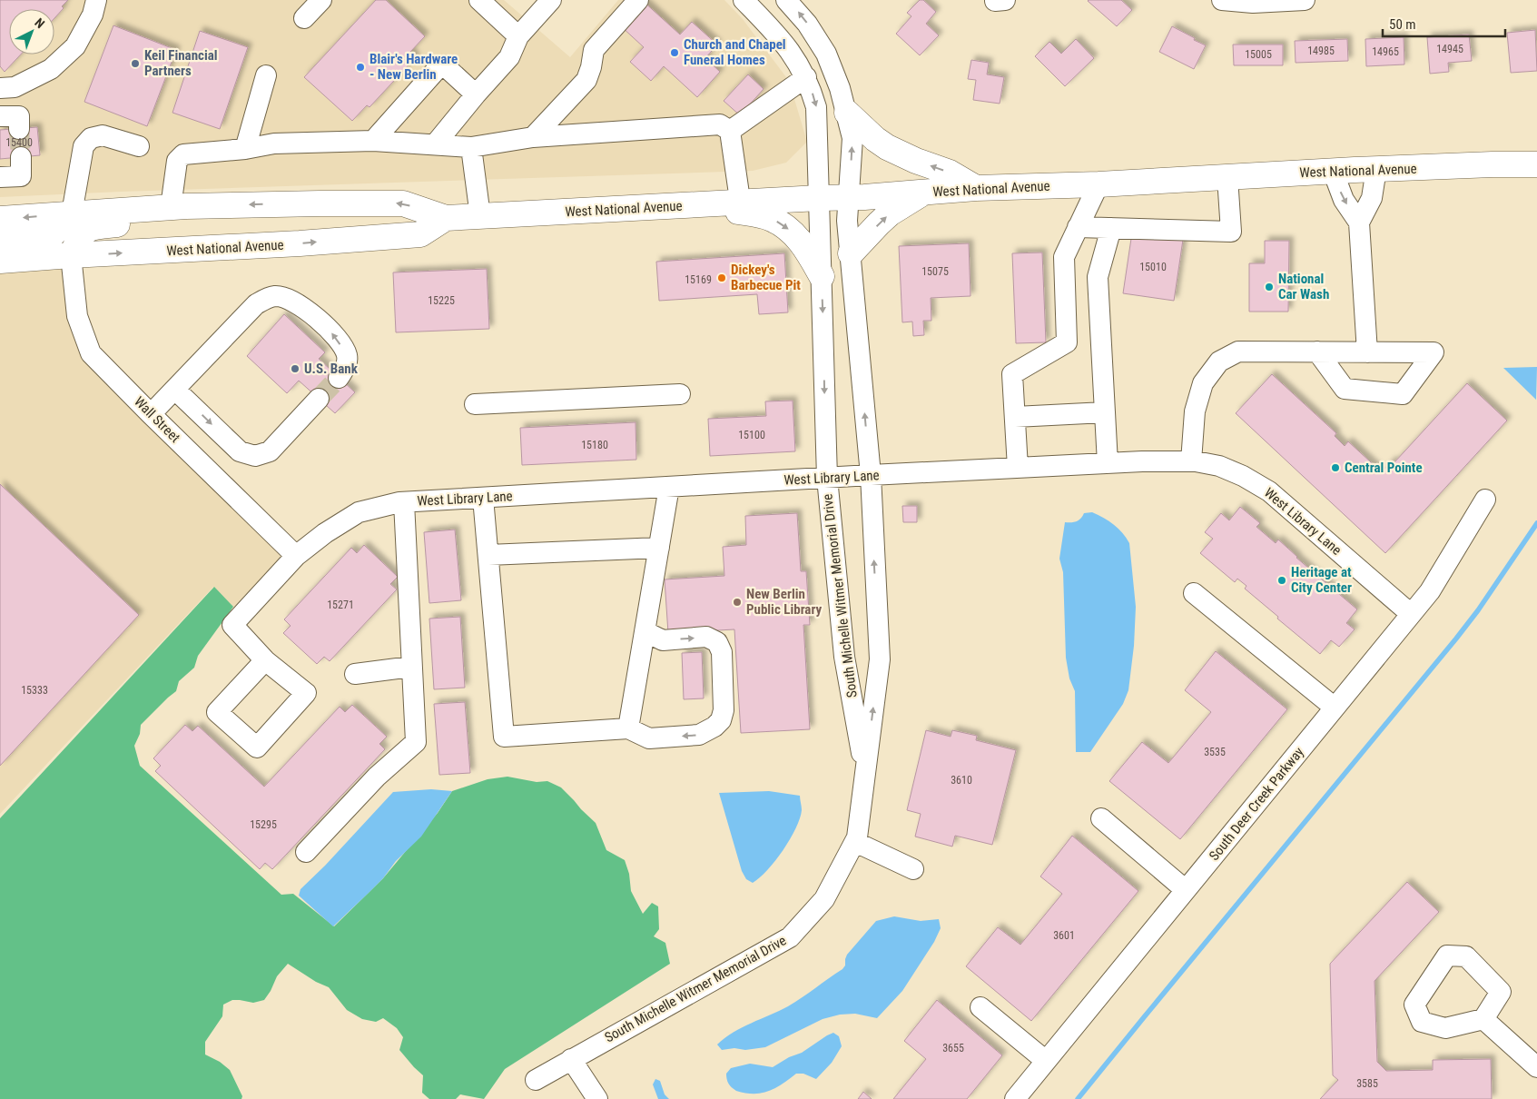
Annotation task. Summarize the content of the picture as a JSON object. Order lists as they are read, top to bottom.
{
  "streets": {
    "main road": ["West National Avenue"],
    "street": [
      "Wall Street",
      "West Library Lane",
      "South Michelle Witmer Memorial Drive",
      "South Deer Creek Parkway"
    ]
  },
  "crossings": [
    ["West National Avenue", "Wall Street"],
    ["West National Avenue", "South Michelle Witmer Memorial Drive"],
    ["Wall Street", "West Library Lane"],
    ["West Library Lane", "South Michelle Witmer Memorial Drive"],
    ["West Library Lane", "South Deer Creek Parkway"]
  ],
  "places": [
    "Church and Chapel Funeral Homes",
    "Keil Financial Partners",
    "Blair's Hardware - New Berlin",
    "Dickey's Barbecue Pit",
    "National Car Wash",
    "U.S. Bank",
    "Central Pointe",
    "Heritage at City Center",
    "New Berlin Public Library"
  ],
  "house_numbers": [
    "14945",
    "14985",
    "14965",
    "15005",
    "15400",
    "15010",
    "15075",
    "15169",
    "15225",
    "15100",
    "15180",
    "15271",
    "15333",
    "3535",
    "3610",
    "15295",
    "3601",
    "3655",
    "3585"
  ],
  "scale_bar": "50 m",
  "north": "top right"
}
